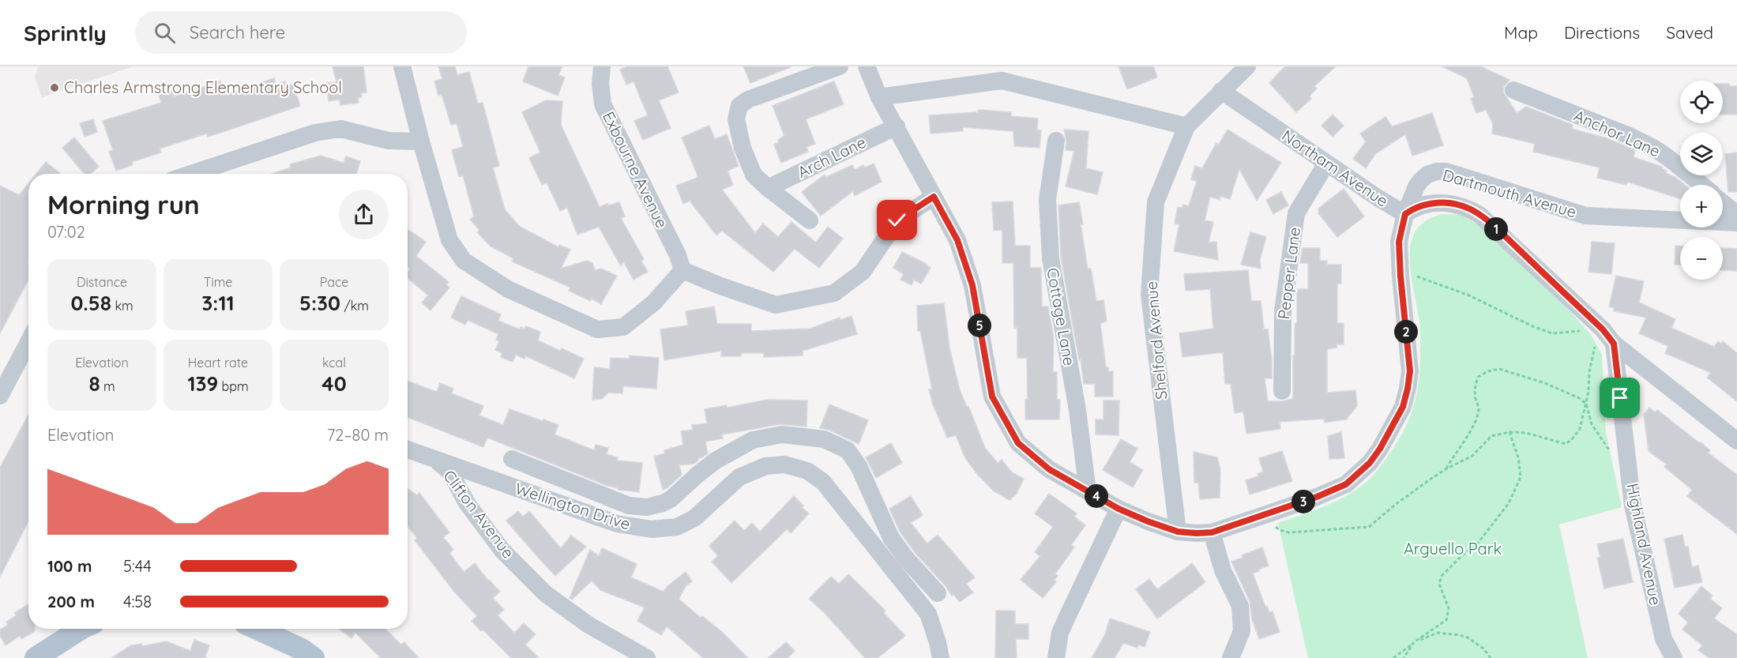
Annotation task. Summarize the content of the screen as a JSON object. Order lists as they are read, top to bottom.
{
  "streets": {
    "street": [
      "Anchor Lane",
      "Arch Lane",
      "Northam Avenue",
      "Exbourne Avenue",
      "Dartmouth Avenue",
      "Pepper Lane",
      "Cottage Lane",
      "Shelford Avenue",
      "Wellington Drive",
      "Clifton Avenue",
      "Highland Avenue"
    ]
  },
  "crossings": [
    ["Northam Avenue", "Dartmouth Avenue"],
    ["Northam Avenue", "Pepper Lane"],
    ["Northam Avenue", "Shelford Avenue"],
    ["Northam Avenue", "Highland Avenue"],
    ["Dartmouth Avenue", "Cottage Lane"],
    ["Dartmouth Avenue", "Shelford Avenue"],
    ["Wellington Drive", "Clifton Avenue"]
  ],
  "parks": ["Arguello Park"],
  "places": ["Charles Armstrong Elementary School"],
  "page": {
    "header": "Sprintly",
    "search": "Search here",
    "nav": ["Map", "Directions", "Saved"],
    "map_buttons": ["+", "−"],
    "heading": ["Morning run", "07:02"],
    "pins": [
      "1",
      "5",
      "2",
      "4",
      "3"
    ],
    "stats": [
      ["Distance", "0.58 km"],
      ["Time", "3:11"],
      ["Pace", "5:30 /km"],
      ["Elevation", "8 m"],
      ["Heart rate", "139 bpm"],
      ["kcal", "40"]
    ],
    "chart": ["Elevation", "72–80 m"],
    "list": [
      {
        "name": "100 m",
        "note": "5:44"
      },
      {
        "name": "200 m",
        "note": "4:58"
      }
    ]
  }
}
